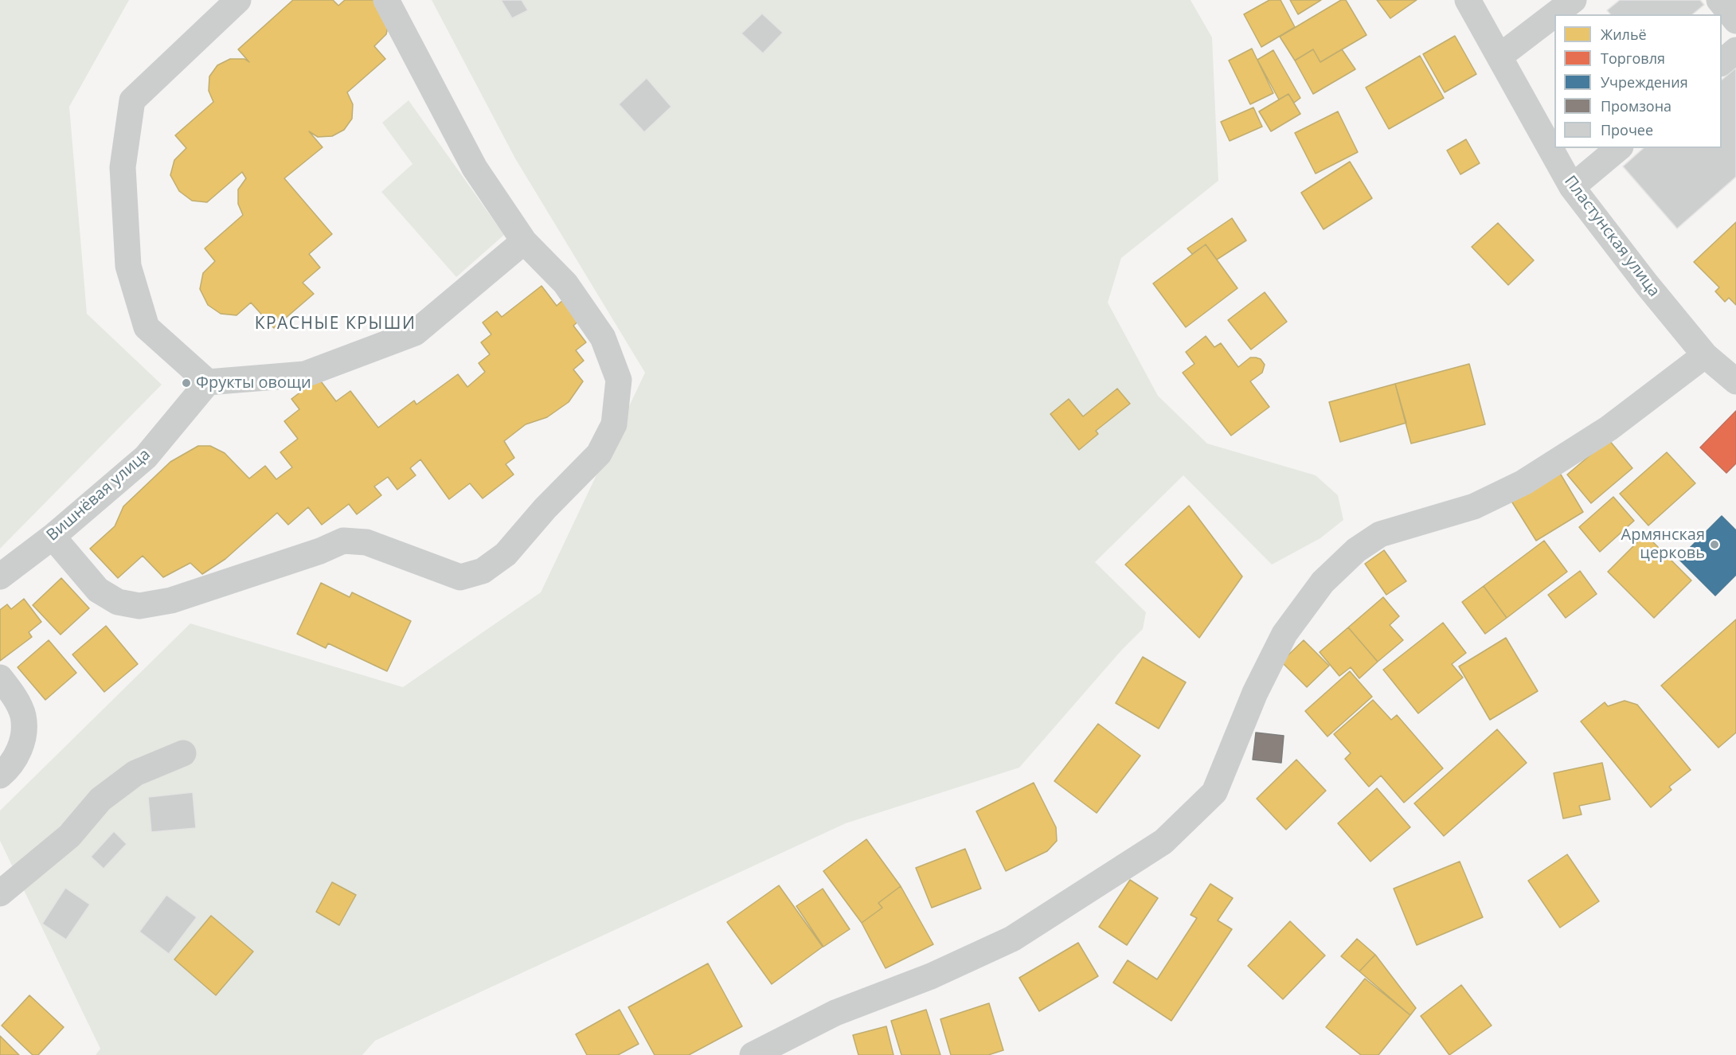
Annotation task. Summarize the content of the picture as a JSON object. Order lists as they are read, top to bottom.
{
  "streets": {
    "street": ["Пластунская улица", "Вишнёвая улица"]
  },
  "districts": ["КРАСНЫЕ КРЫШИ"],
  "places": ["Фрукты овощи", "Армянская церковь"],
  "legend": [
    "Жильё",
    "Торговля",
    "Учреждения",
    "Промзона",
    "Прочее"
  ]
}
